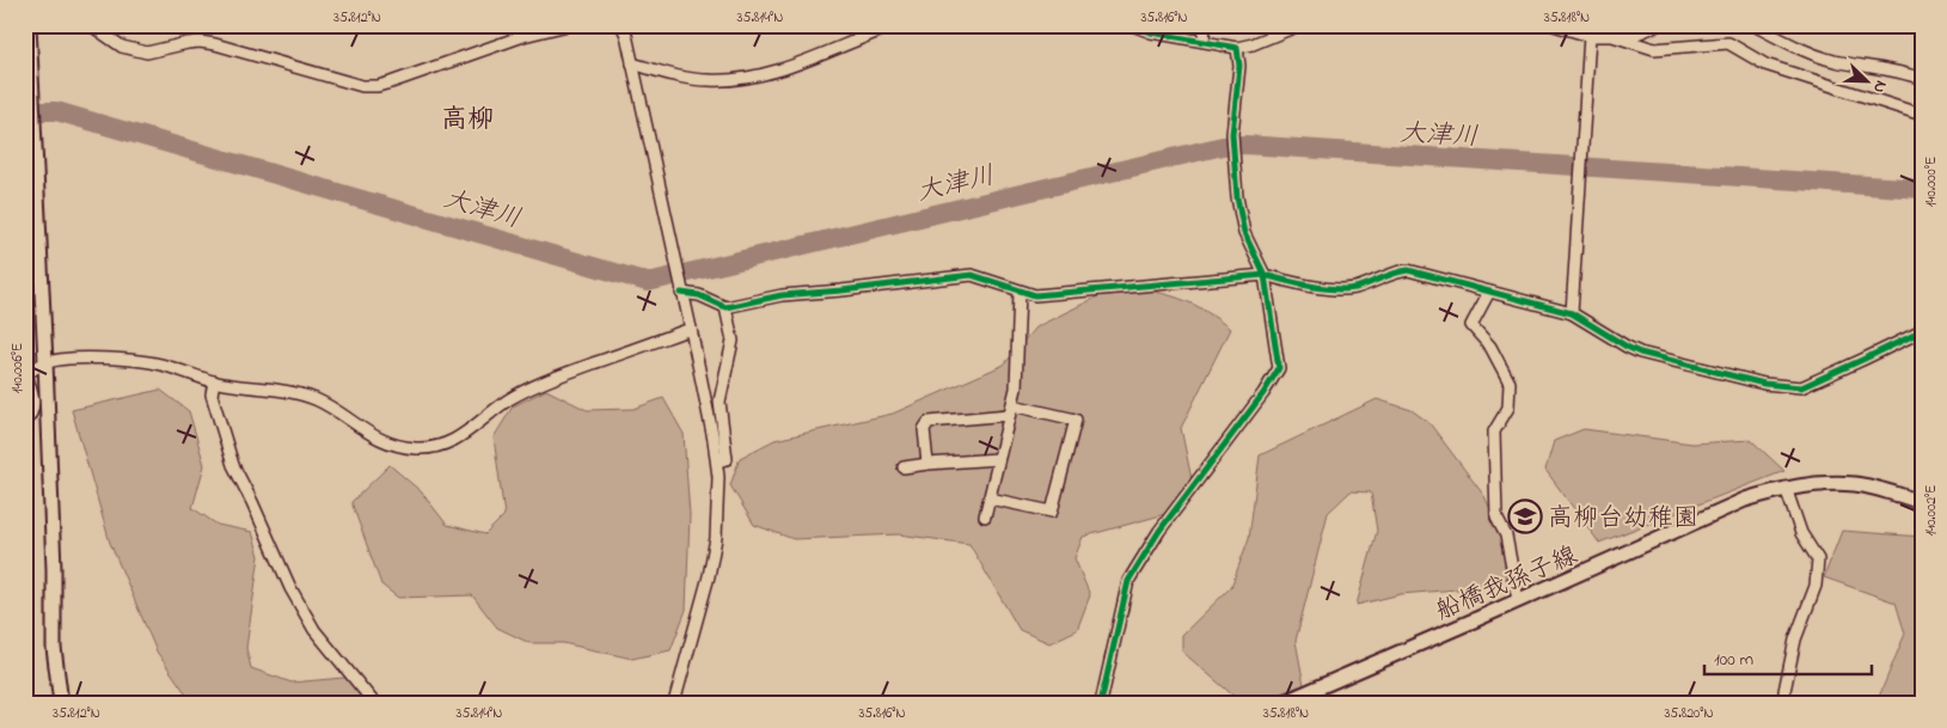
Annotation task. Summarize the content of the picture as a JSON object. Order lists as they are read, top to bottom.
{
  "streets": {
    "main road": ["船橋我孫子線"]
  },
  "districts": ["高柳"],
  "water": ["大津川"],
  "places": {
    "school or university": ["高柳台幼稚園"]
  },
  "scale_bar": "100 m",
  "north": "bottom right",
  "coordinates": [
    "35.812°N",
    "35.814°N",
    "35.816°N",
    "35.818°N",
    "140.000°E",
    "140.006°E",
    "140.002°E",
    "35.820°N"
  ]
}
